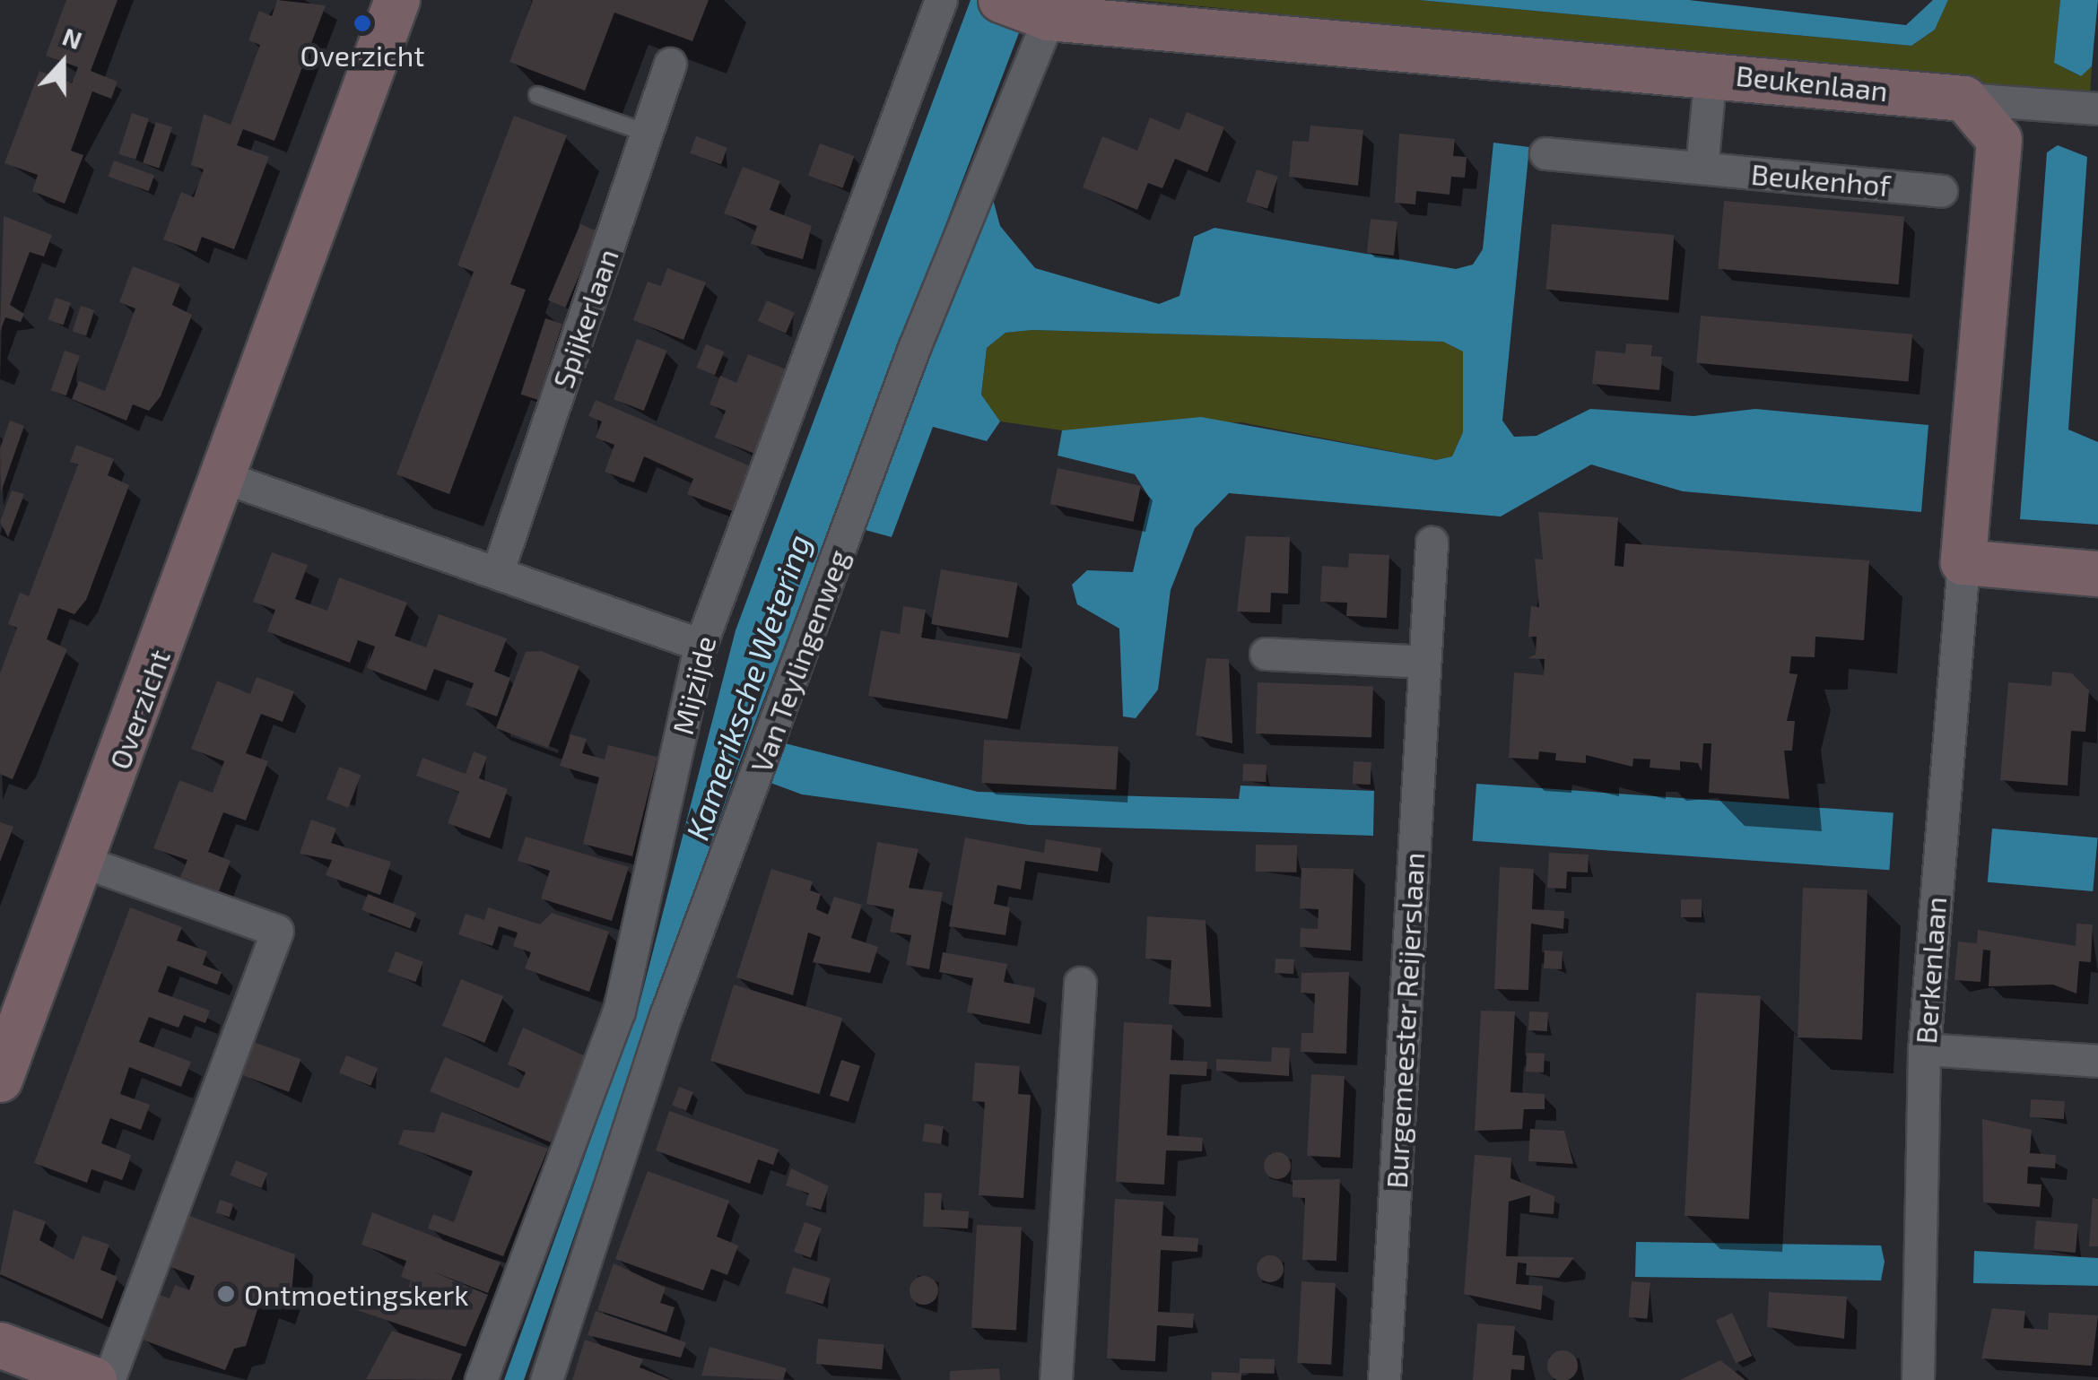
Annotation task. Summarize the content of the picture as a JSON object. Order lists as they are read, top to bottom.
{
  "streets": {
    "street": [
      "Beukenlaan",
      "Beukenhof",
      "Spijkerlaan",
      "Van Teylingenweg",
      "Mijzijde",
      "Overzicht",
      "Berkenlaan",
      "Burgemeester Reijerslaan"
    ]
  },
  "crossings": [
    ["Beukenlaan", "Van Teylingenweg"]
  ],
  "water": ["Kameriksche Wetering"],
  "places": ["Overzicht", "Ontmoetingskerk"],
  "north": "top"
}
